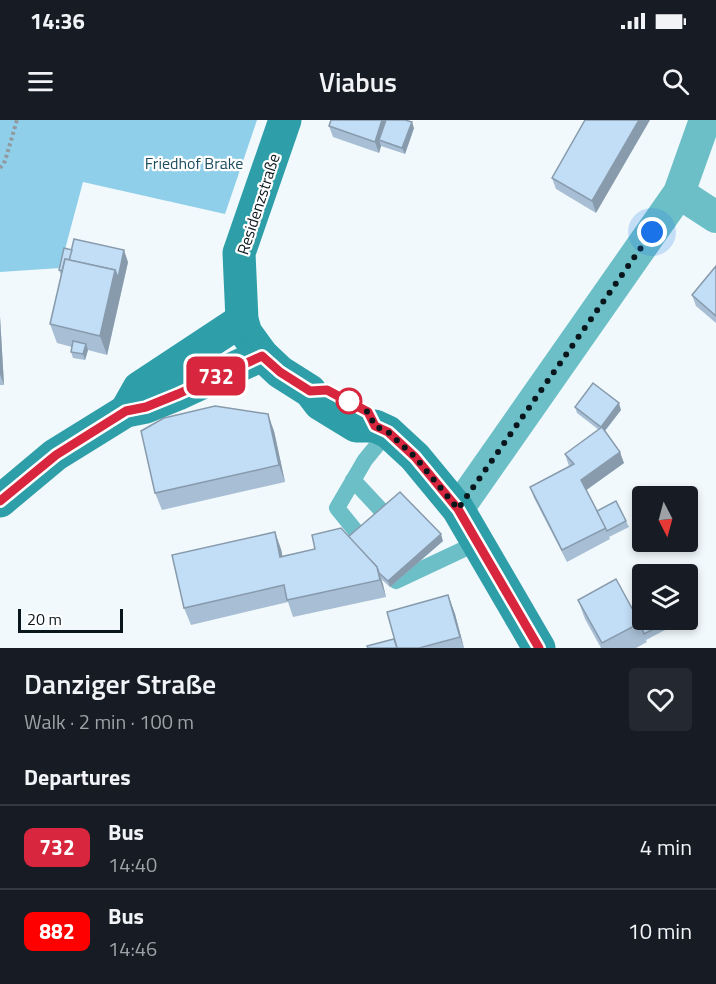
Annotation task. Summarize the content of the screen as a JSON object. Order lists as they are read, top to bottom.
{
  "streets": {
    "main road": ["Residenzstraße"]
  },
  "parks": ["Friedhof Brake"],
  "lines": ["bus line 732"],
  "scale_bar": "20 m",
  "north": "bottom",
  "page": {
    "status": "14:36",
    "header": "Viabus",
    "on_map": "732",
    "scale": "20 m",
    "heading": [
      ["Danziger Straße", "Walk · 2 min · 100 m"],
      "Departures"
    ],
    "list": [
      {
        "mark": "732",
        "name": "Bus",
        "note": "14:40",
        "value": "4 min"
      },
      {
        "mark": "882",
        "name": "Bus",
        "note": "14:46",
        "value": "10 min"
      }
    ]
  }
}
